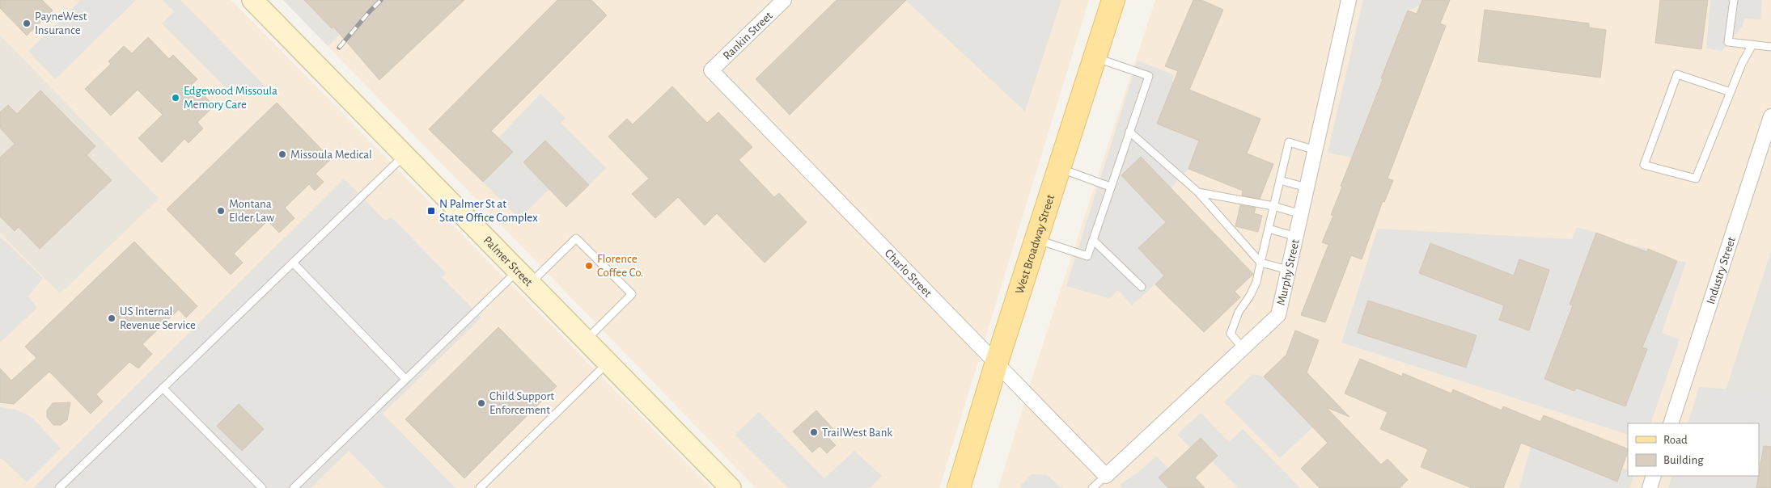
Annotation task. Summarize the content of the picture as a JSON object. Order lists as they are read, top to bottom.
{
  "streets": {
    "main road": ["West Broadway Street"],
    "street": [
      "Rankin Street",
      "Palmer Street",
      "Industry Street",
      "Charlo Street",
      "Murphy Street"
    ]
  },
  "crossings": [
    ["Rankin Street", "Charlo Street"],
    ["West Broadway Street", "Charlo Street"],
    ["Charlo Street", "Murphy Street"]
  ],
  "places": {
    "other": [
      "PayneWest Insurance",
      "Edgewood Missoula Memory Care",
      "Missoula Medical",
      "Montana Elder Law",
      "Florence Coffee Co.",
      "US Internal Revenue Service",
      "Child Support Enforcement",
      "TrailWest Bank"
    ],
    "transit": ["N Palmer St at State Office Complex"]
  },
  "legend": ["Road", "Building"]
}
